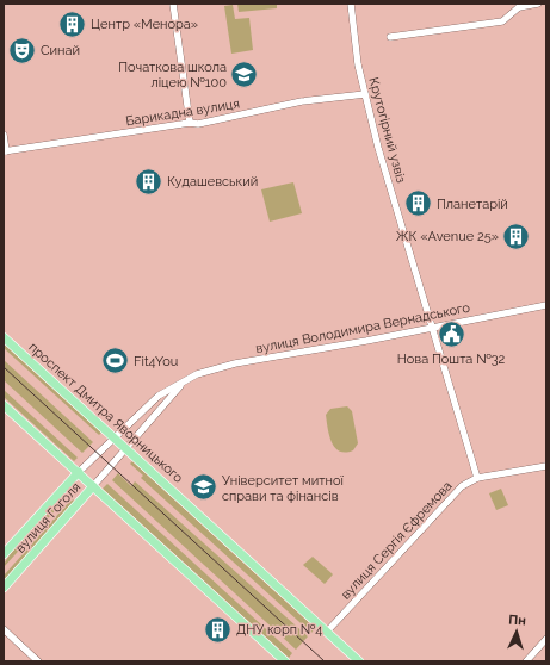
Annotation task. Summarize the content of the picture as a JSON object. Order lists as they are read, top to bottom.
{
  "streets": {
    "main road": ["проспект Дмитра Яворницького", "вулиця Гоголя"],
    "street": [
      "Барикадна вулиця",
      "Крутогірний узвіз",
      "вулиця Володимира Вернадського",
      "вулиця Сергія Єфремова"
    ]
  },
  "crossings": [
    ["Барикадна вулиця", "Крутогірний узвіз"],
    ["Крутогірний узвіз", "вулиця Володимира Вернадського"],
    ["Крутогірний узвіз", "вулиця Сергія Єфремова"],
    ["вулиця Володимира Вернадського", "проспект Дмитра Яворницького"],
    ["вулиця Володимира Вернадського", "вулиця Гоголя"],
    ["проспект Дмитра Яворницького", "вулиця Сергія Єфремова"]
  ],
  "places": {
    "building": [
      "Центр «Менора»",
      "Кудашевський",
      "Планетарій",
      "ЖК «Avenue 25»",
      "ДНУ корп №4"
    ],
    "theatre": ["Синай"],
    "school or university": ["Початкова школа ліцею №100", "Університет митної справи та фінансів"],
    "public building": ["Нова Пошта №32"],
    "sports": ["Fit4You"]
  },
  "north": "top"
}
